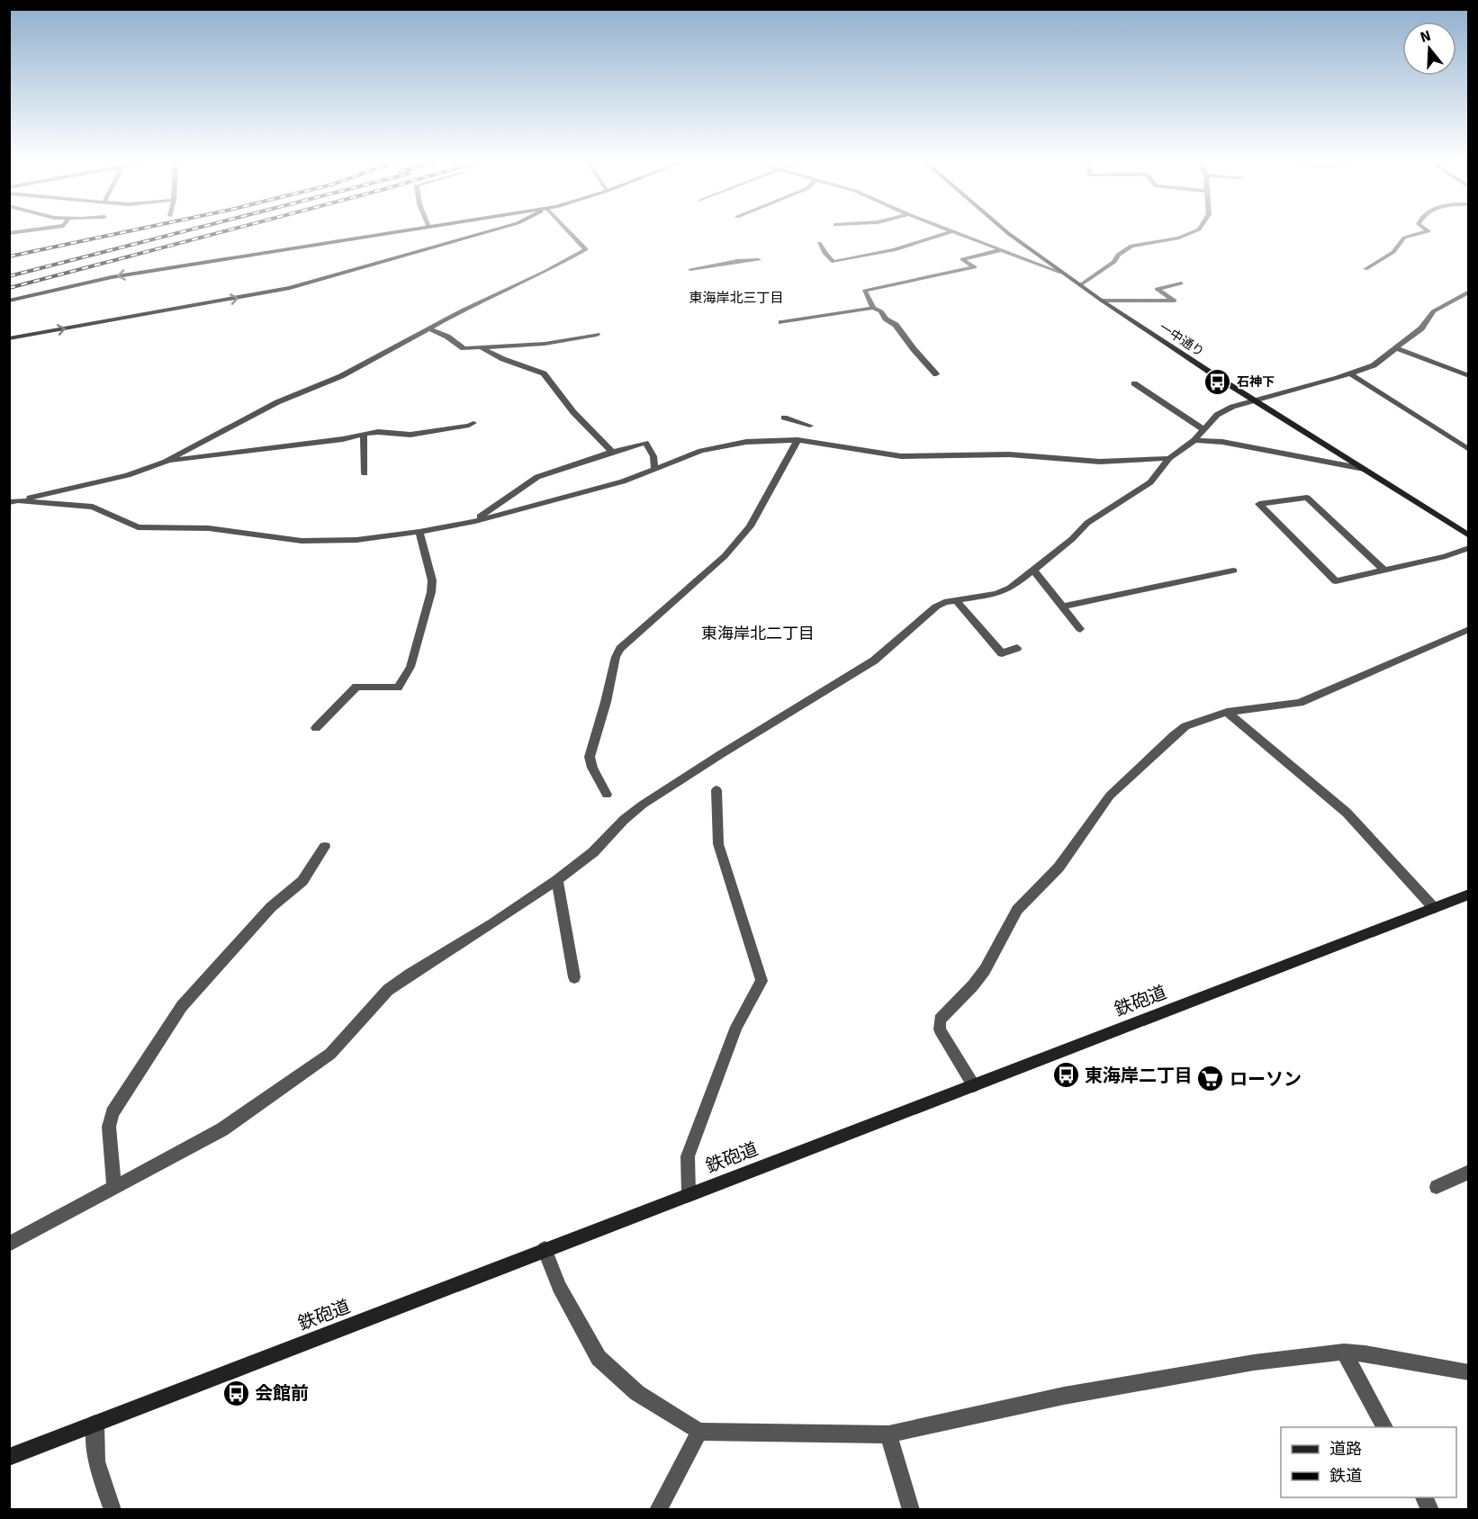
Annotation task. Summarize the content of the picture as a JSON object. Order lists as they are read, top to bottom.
{
  "streets": {
    "street": ["一中通り", "鉄砲道"]
  },
  "districts": ["東海岸北三丁目", "東海岸北二丁目"],
  "places": {
    "bus stop": ["石神下", "東海岸二丁目", "会館前"],
    "supermarket": ["ローソン"]
  },
  "legend": ["道路", "鉄道"],
  "north": "top"
}
